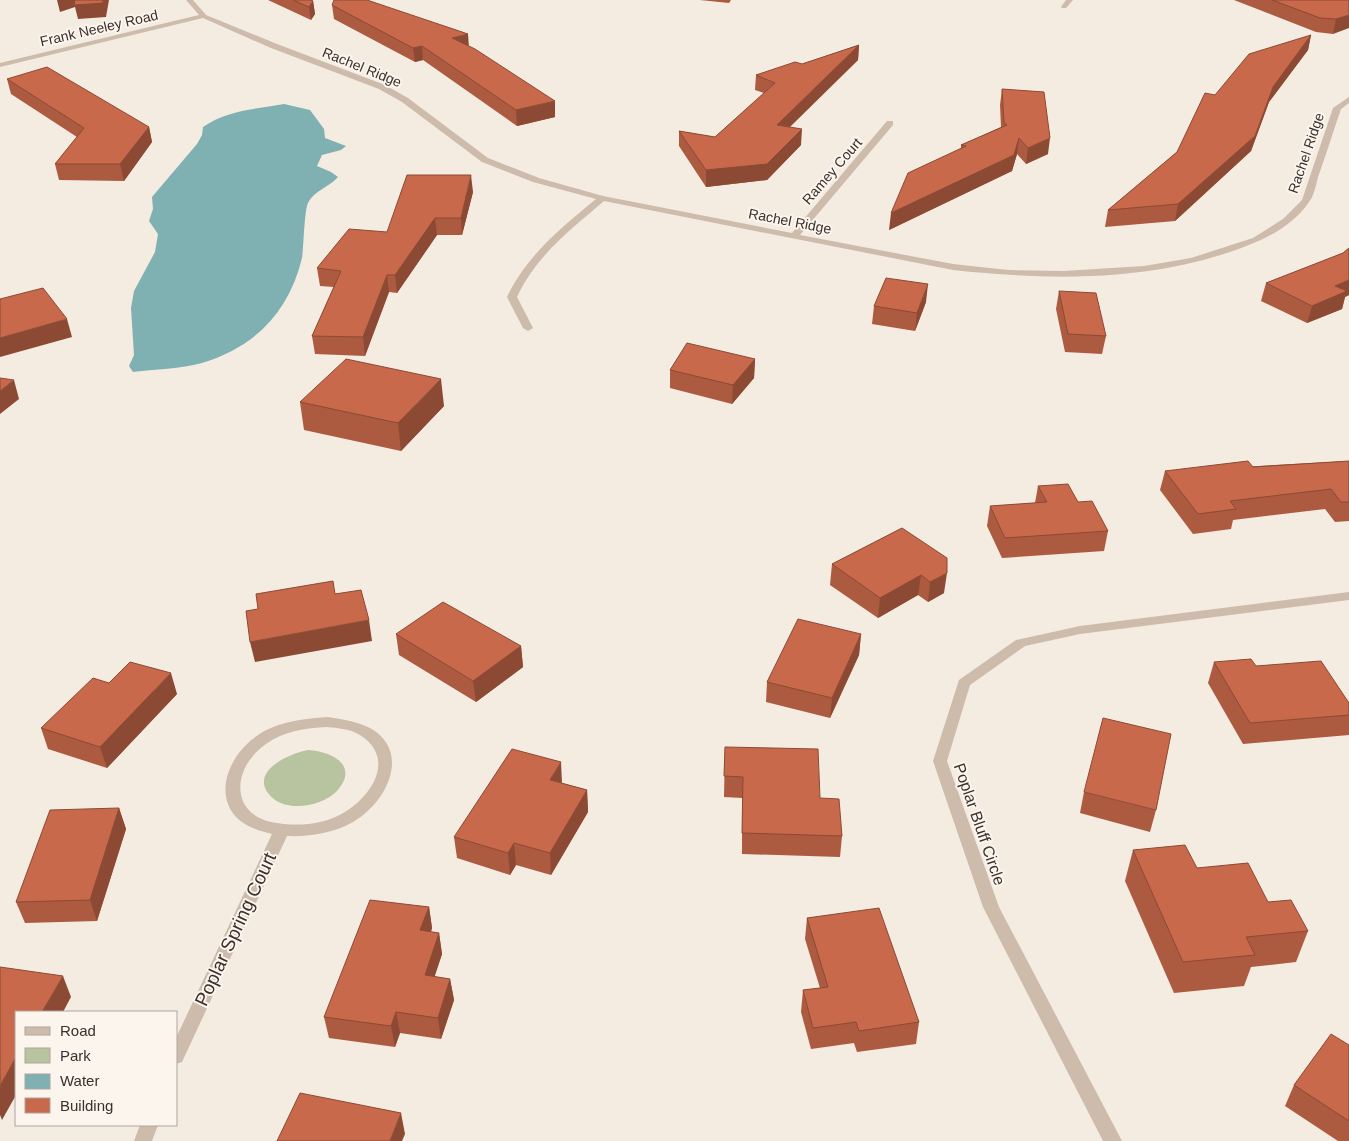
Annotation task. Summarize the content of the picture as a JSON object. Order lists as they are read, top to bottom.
{
  "streets": {
    "street": [
      "Frank Neeley Road",
      "Rachel Ridge",
      "Ramey Court",
      "Poplar Bluff Circle",
      "Poplar Spring Court"
    ]
  },
  "crossings": [
    ["Frank Neeley Road", "Rachel Ridge"],
    ["Rachel Ridge", "Ramey Court"]
  ],
  "legend": [
    "Road",
    "Park",
    "Water",
    "Building"
  ]
}
